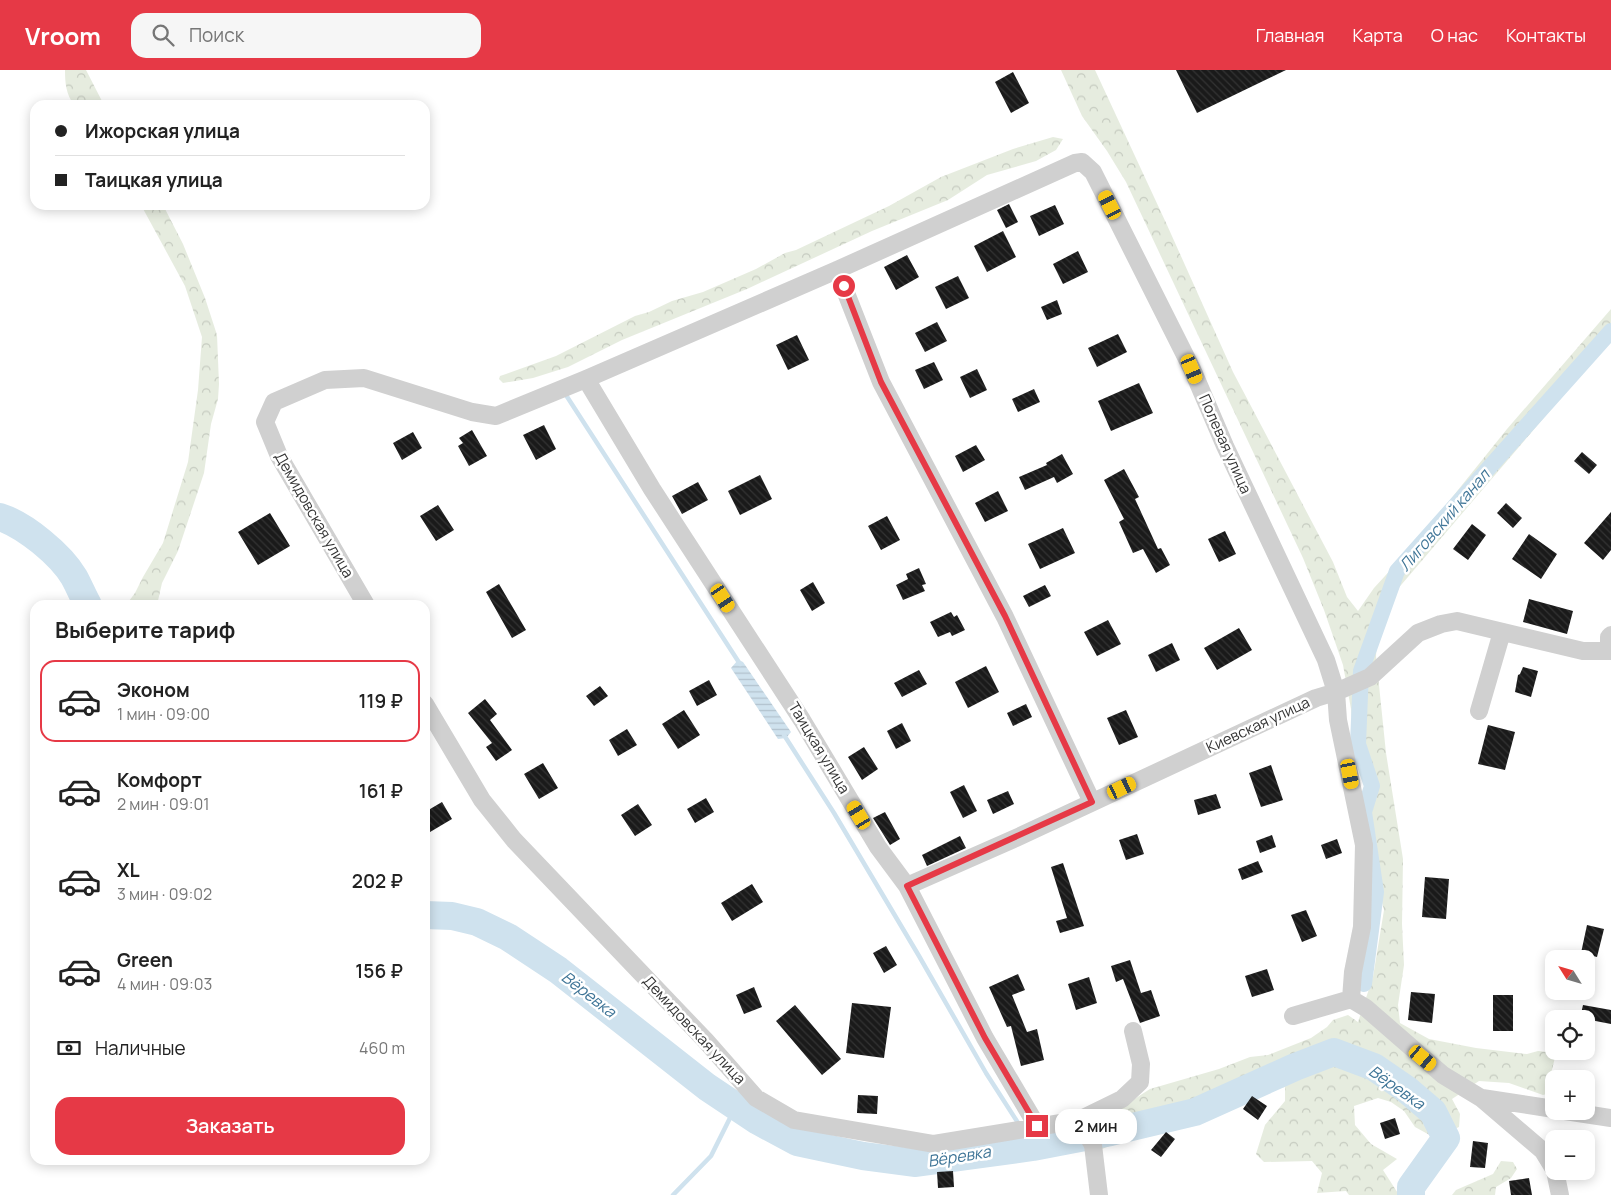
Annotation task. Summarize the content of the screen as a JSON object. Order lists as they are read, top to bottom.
{
  "streets": {
    "street": [
      "Полевая улица",
      "Демидовская улица",
      "Киевская улица",
      "Таицкая улица"
    ]
  },
  "crossings": [
    ["Полевая улица", "Киевская улица"],
    ["Демидовская улица", "Таицкая улица"],
    ["Киевская улица", "Таицкая улица"]
  ],
  "water": ["Лиговский канал", "Вёревка"],
  "north": "top left",
  "page": {
    "header": "Vroom",
    "search": "Поиск",
    "nav": [
      "Главная",
      "Карта",
      "О нас",
      "Контакты"
    ],
    "banner": ["Ижорская улица", "Таицкая улица"],
    "heading": "Выберите тариф",
    "list": [
      {
        "name": "Эконом",
        "note": "1 мин · 09:00",
        "value": "119 ₽"
      },
      {
        "name": "Комфорт",
        "note": "2 мин · 09:01",
        "value": "161 ₽"
      },
      {
        "name": "XL",
        "note": "3 мин · 09:02",
        "value": "202 ₽"
      },
      {
        "name": "Green",
        "note": "4 мин · 09:03",
        "value": "156 ₽"
      }
    ],
    "map_buttons": ["+", "−"],
    "pay": ["Наличные", "460 m"],
    "buttons": "Заказать",
    "bubble": "2 мин"
  }
}
